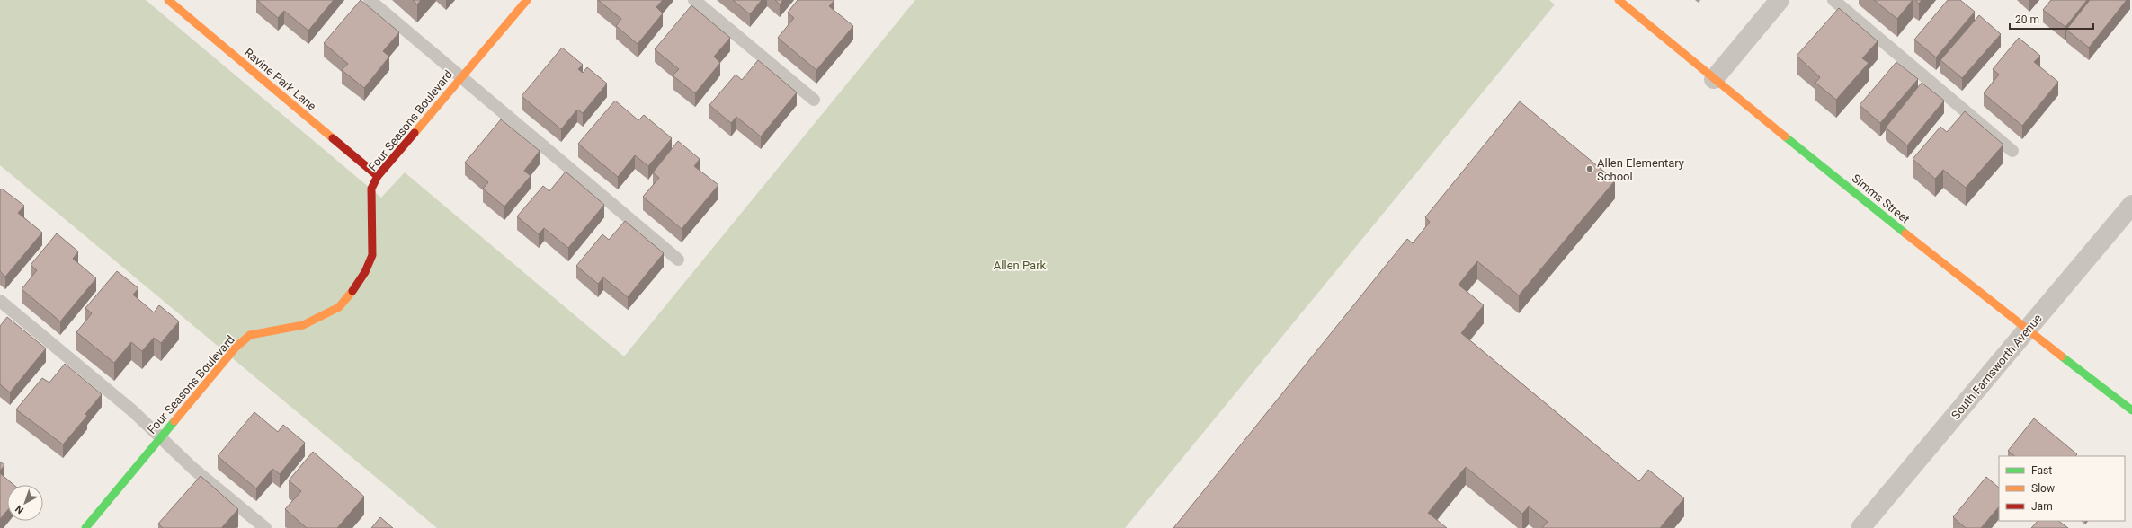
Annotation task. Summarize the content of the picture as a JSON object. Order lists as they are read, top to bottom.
{
  "streets": {
    "street": [
      "Ravine Park Lane",
      "Four Seasons Boulevard",
      "Simms Street",
      "South Farnsworth Avenue"
    ]
  },
  "crossings": [
    ["Ravine Park Lane", "Four Seasons Boulevard"],
    ["Simms Street", "South Farnsworth Avenue"]
  ],
  "parks": ["Allen Park"],
  "places": ["Allen Elementary School"],
  "legend": ["Fast", "Slow", "Jam"],
  "scale_bar": "20 m",
  "north": "bottom left"
}
